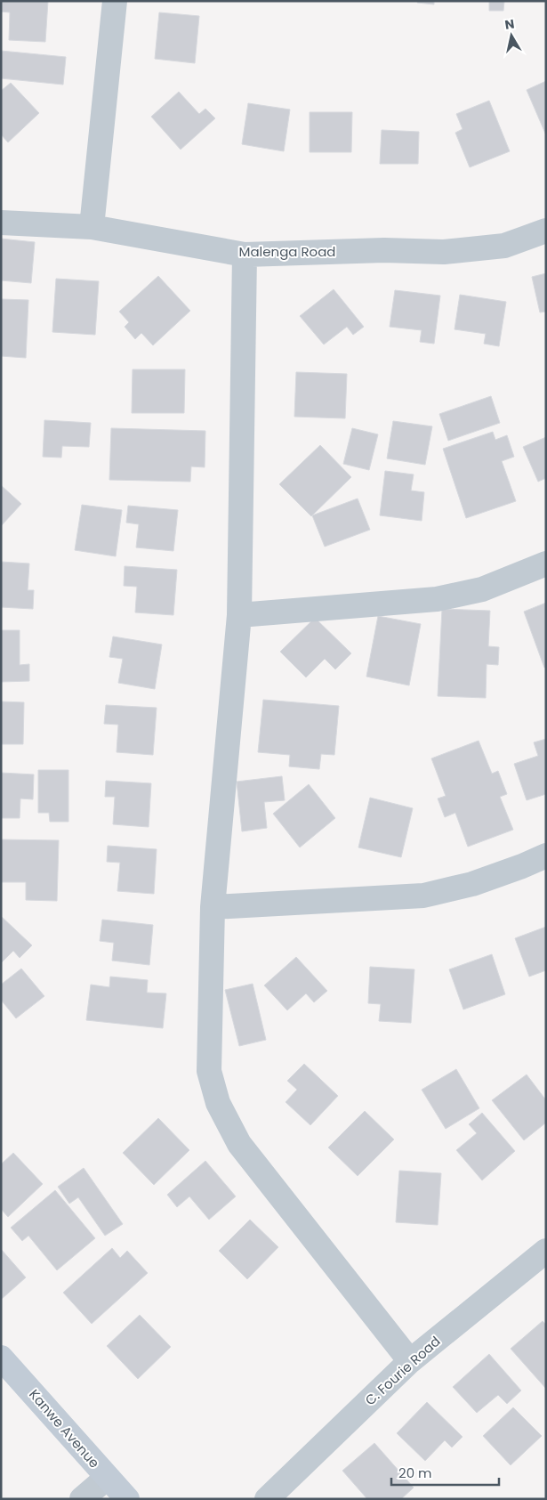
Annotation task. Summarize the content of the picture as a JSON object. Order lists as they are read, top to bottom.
{
  "streets": {
    "main road": ["Kanwe Avenue"],
    "street": ["Malenga Road", "C. Fourie Road"]
  },
  "scale_bar": "20 m",
  "north": "top"
}
